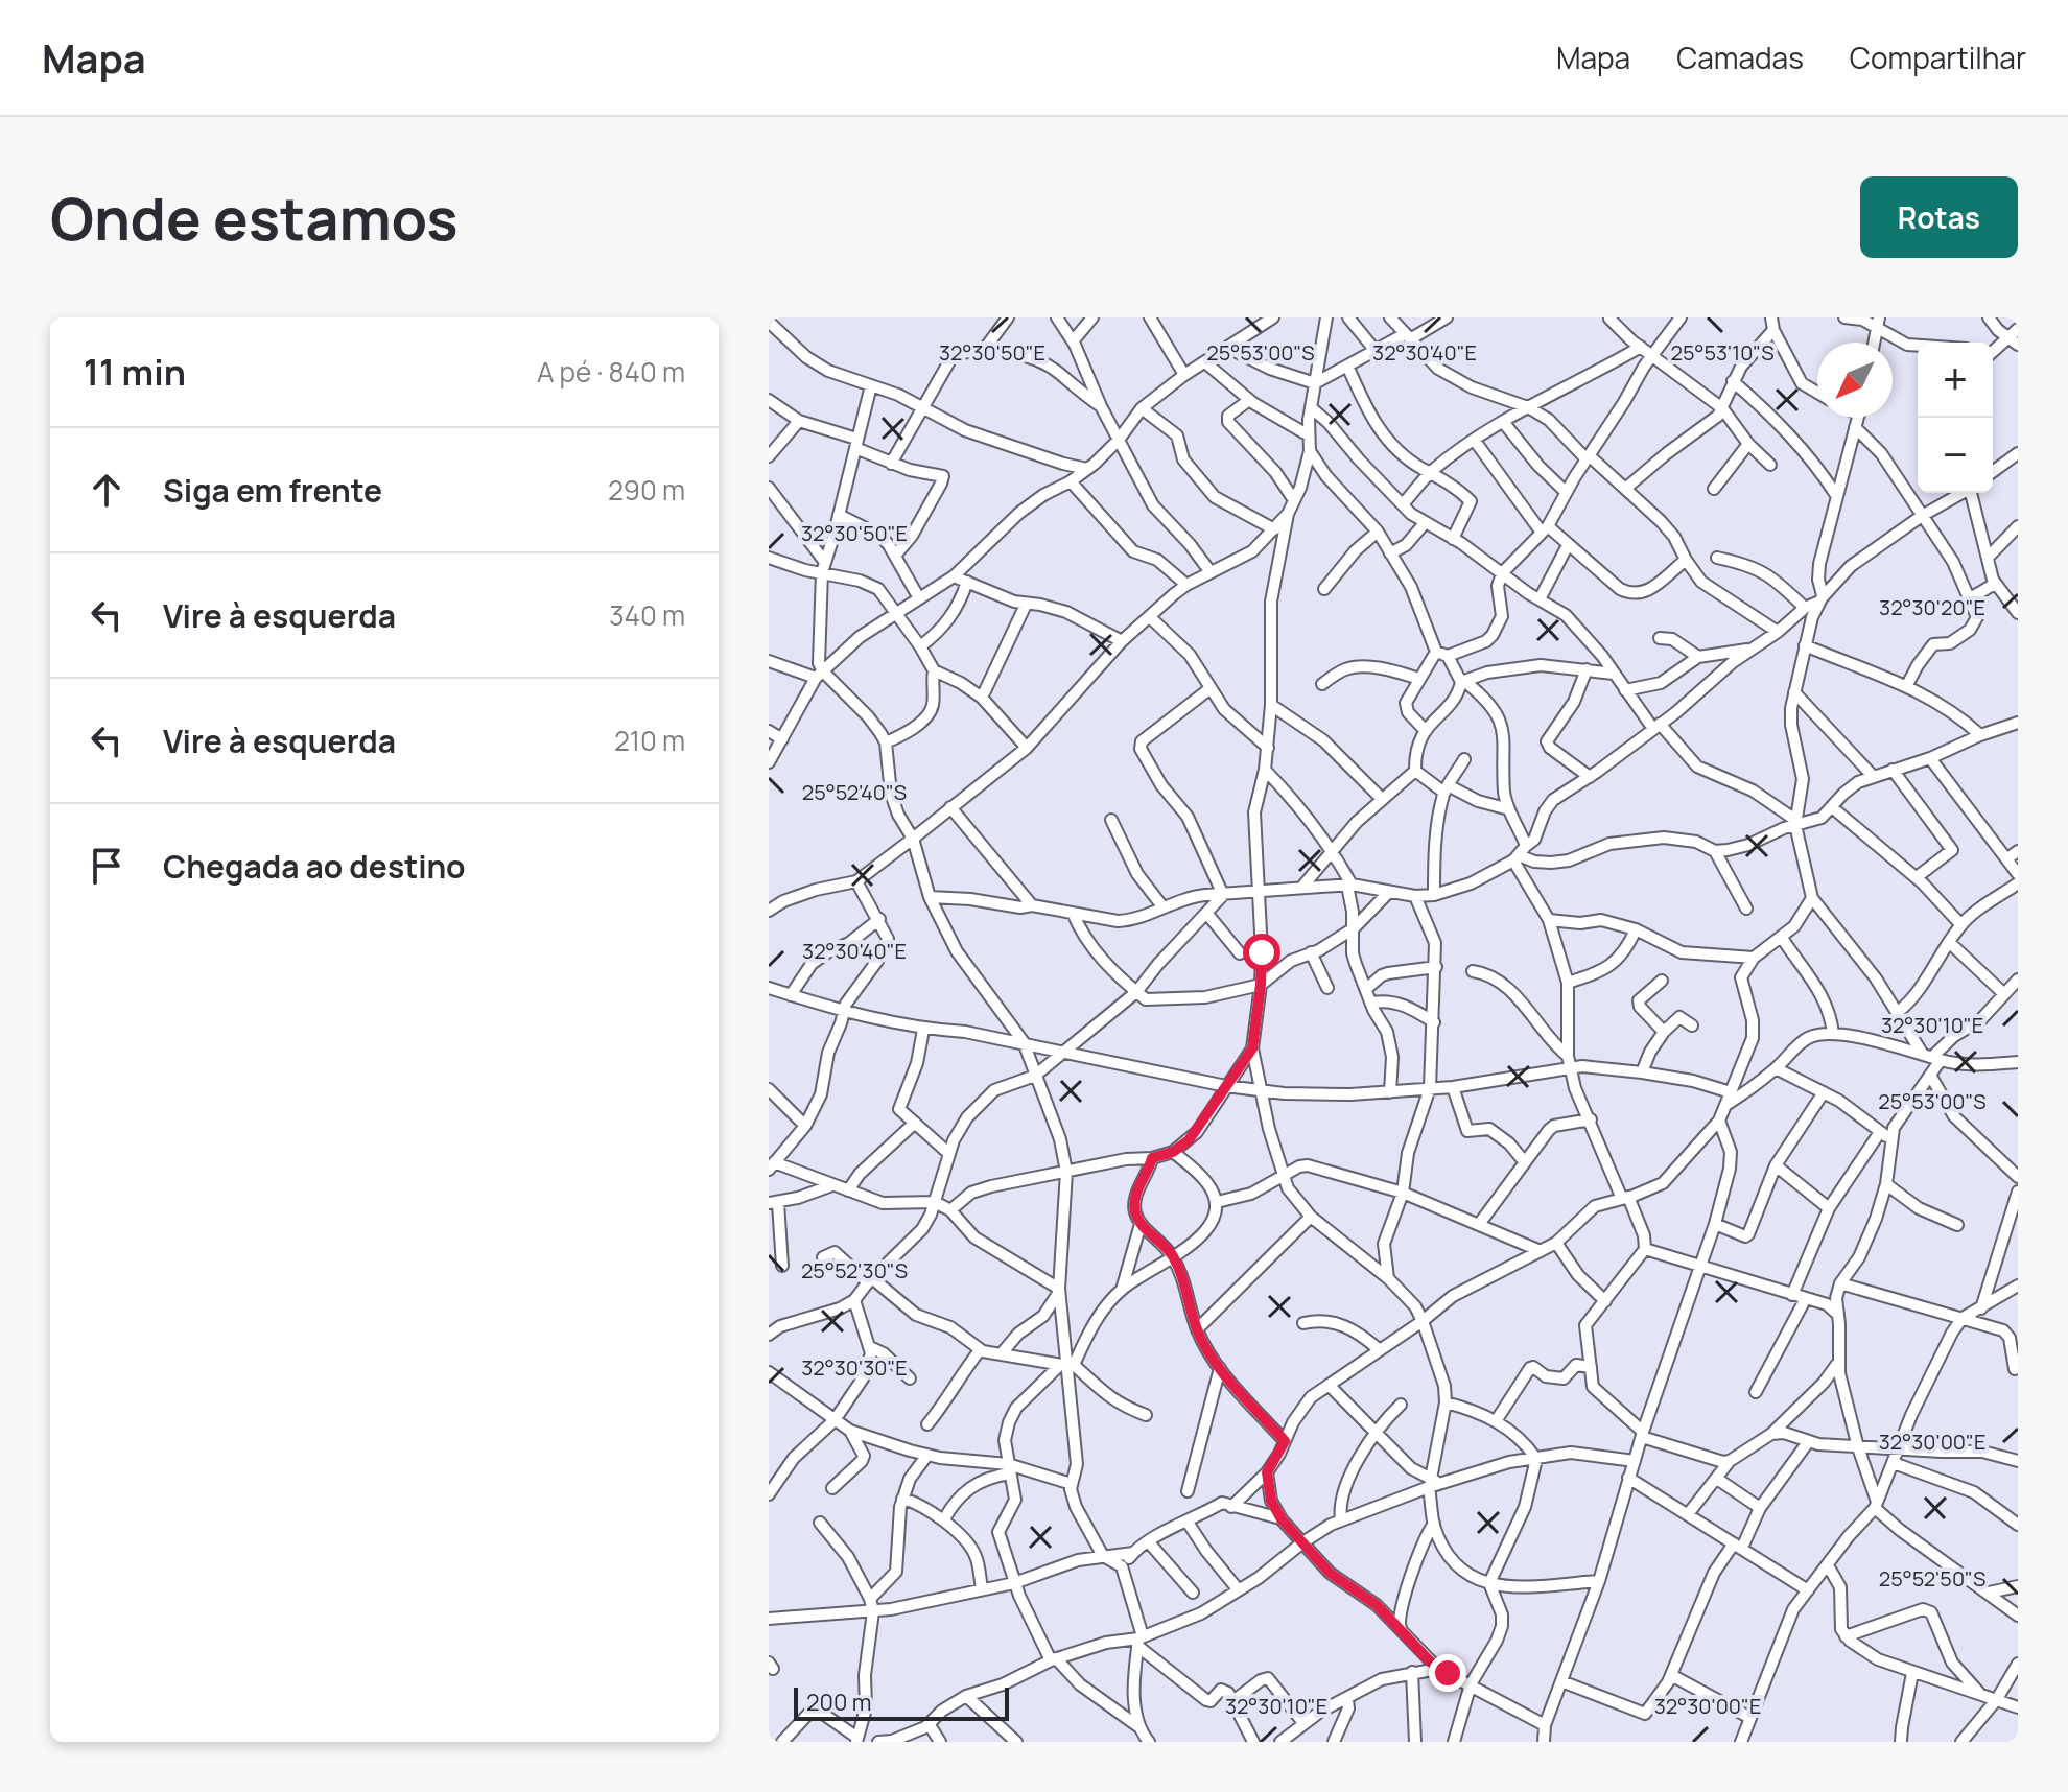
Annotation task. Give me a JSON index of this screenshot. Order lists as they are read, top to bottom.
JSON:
{
  "scale_bar": "200 m",
  "north": "bottom left",
  "page": {
    "header": "Mapa",
    "nav": ["Mapa", "Camadas", "Compartilhar"],
    "buttons": "Rotas",
    "title": "Onde estamos",
    "heading": ["11 min", "A pé · 840 m"],
    "map_buttons": ["+", "−"],
    "list": [
      ["Siga em frente", "290 m"],
      ["Vire à esquerda", "340 m"],
      ["Vire à esquerda", "210 m"],
      "Chegada ao destino"
    ],
    "scale": "200 m"
  },
  "coordinates": [
    "32°30'50\"E",
    "32°30'40\"E",
    "25°53'00\"S",
    "25°53'10\"S",
    "32°30'20\"E",
    "25°52'40\"S",
    "32°30'10\"E",
    "25°52'30\"S",
    "32°30'30\"E",
    "32°30'00\"E",
    "25°52'50\"S"
  ]
}
